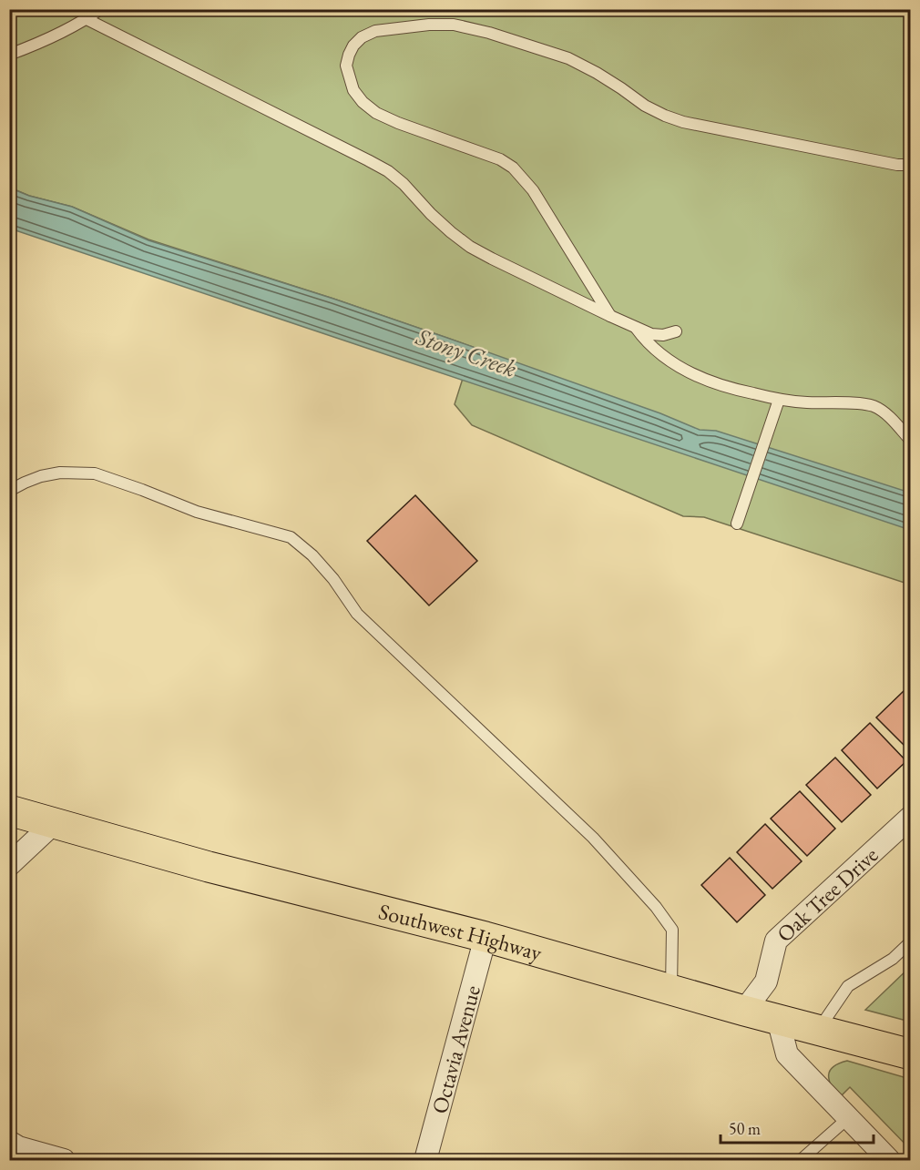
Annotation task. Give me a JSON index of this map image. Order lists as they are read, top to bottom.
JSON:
{
  "streets": {
    "main road": ["Southwest Highway"],
    "street": ["Oak Tree Drive", "Octavia Avenue"]
  },
  "crossings": [
    ["Oak Tree Drive", "Southwest Highway"],
    ["Southwest Highway", "Octavia Avenue"]
  ],
  "water": ["Stony Creek"],
  "scale_bar": "50 m"
}
